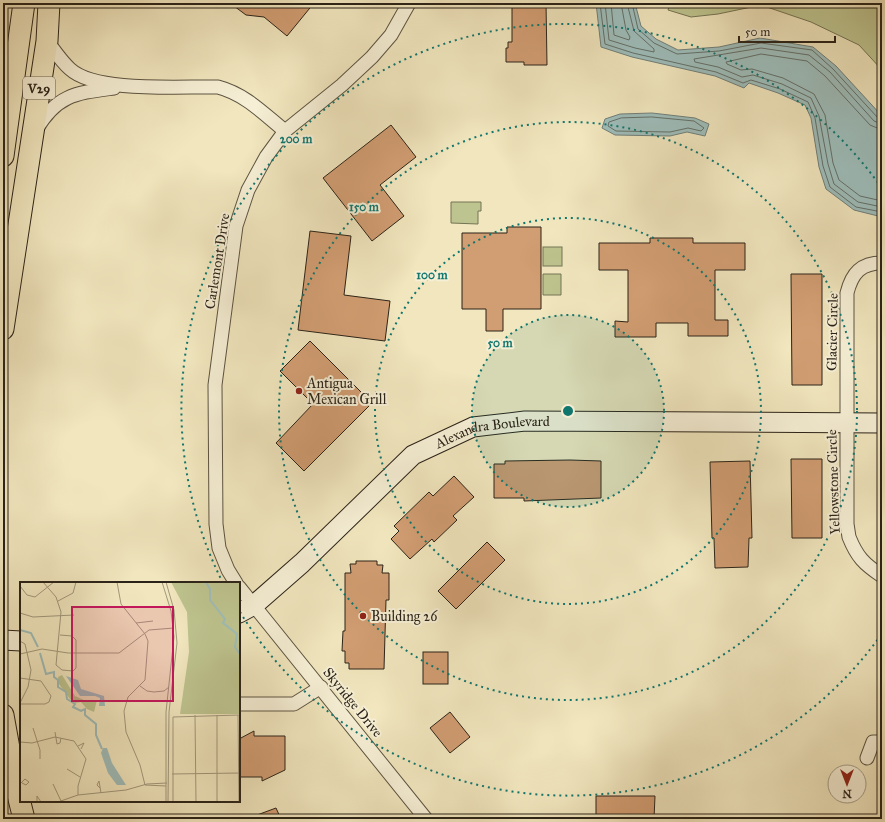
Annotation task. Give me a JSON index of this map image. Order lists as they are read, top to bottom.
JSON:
{
  "streets": {
    "main road": ["V29"],
    "street": [
      "Carlemont Drive",
      "Glacier Circle",
      "Alexandra Boulevard",
      "Yellowstone Circle",
      "Skyridge Drive"
    ]
  },
  "crossings": [
    ["Glacier Circle", "Alexandra Boulevard"],
    ["Glacier Circle", "Yellowstone Circle"],
    ["Alexandra Boulevard", "Yellowstone Circle"],
    ["Alexandra Boulevard", "Skyridge Drive"]
  ],
  "places": ["Antigua Mexican Grill", "Building 26"],
  "scale_bar": "50 m",
  "north": "bottom",
  "rings": [
    "200 m",
    "150 m",
    "100 m",
    "50 m"
  ]
}
